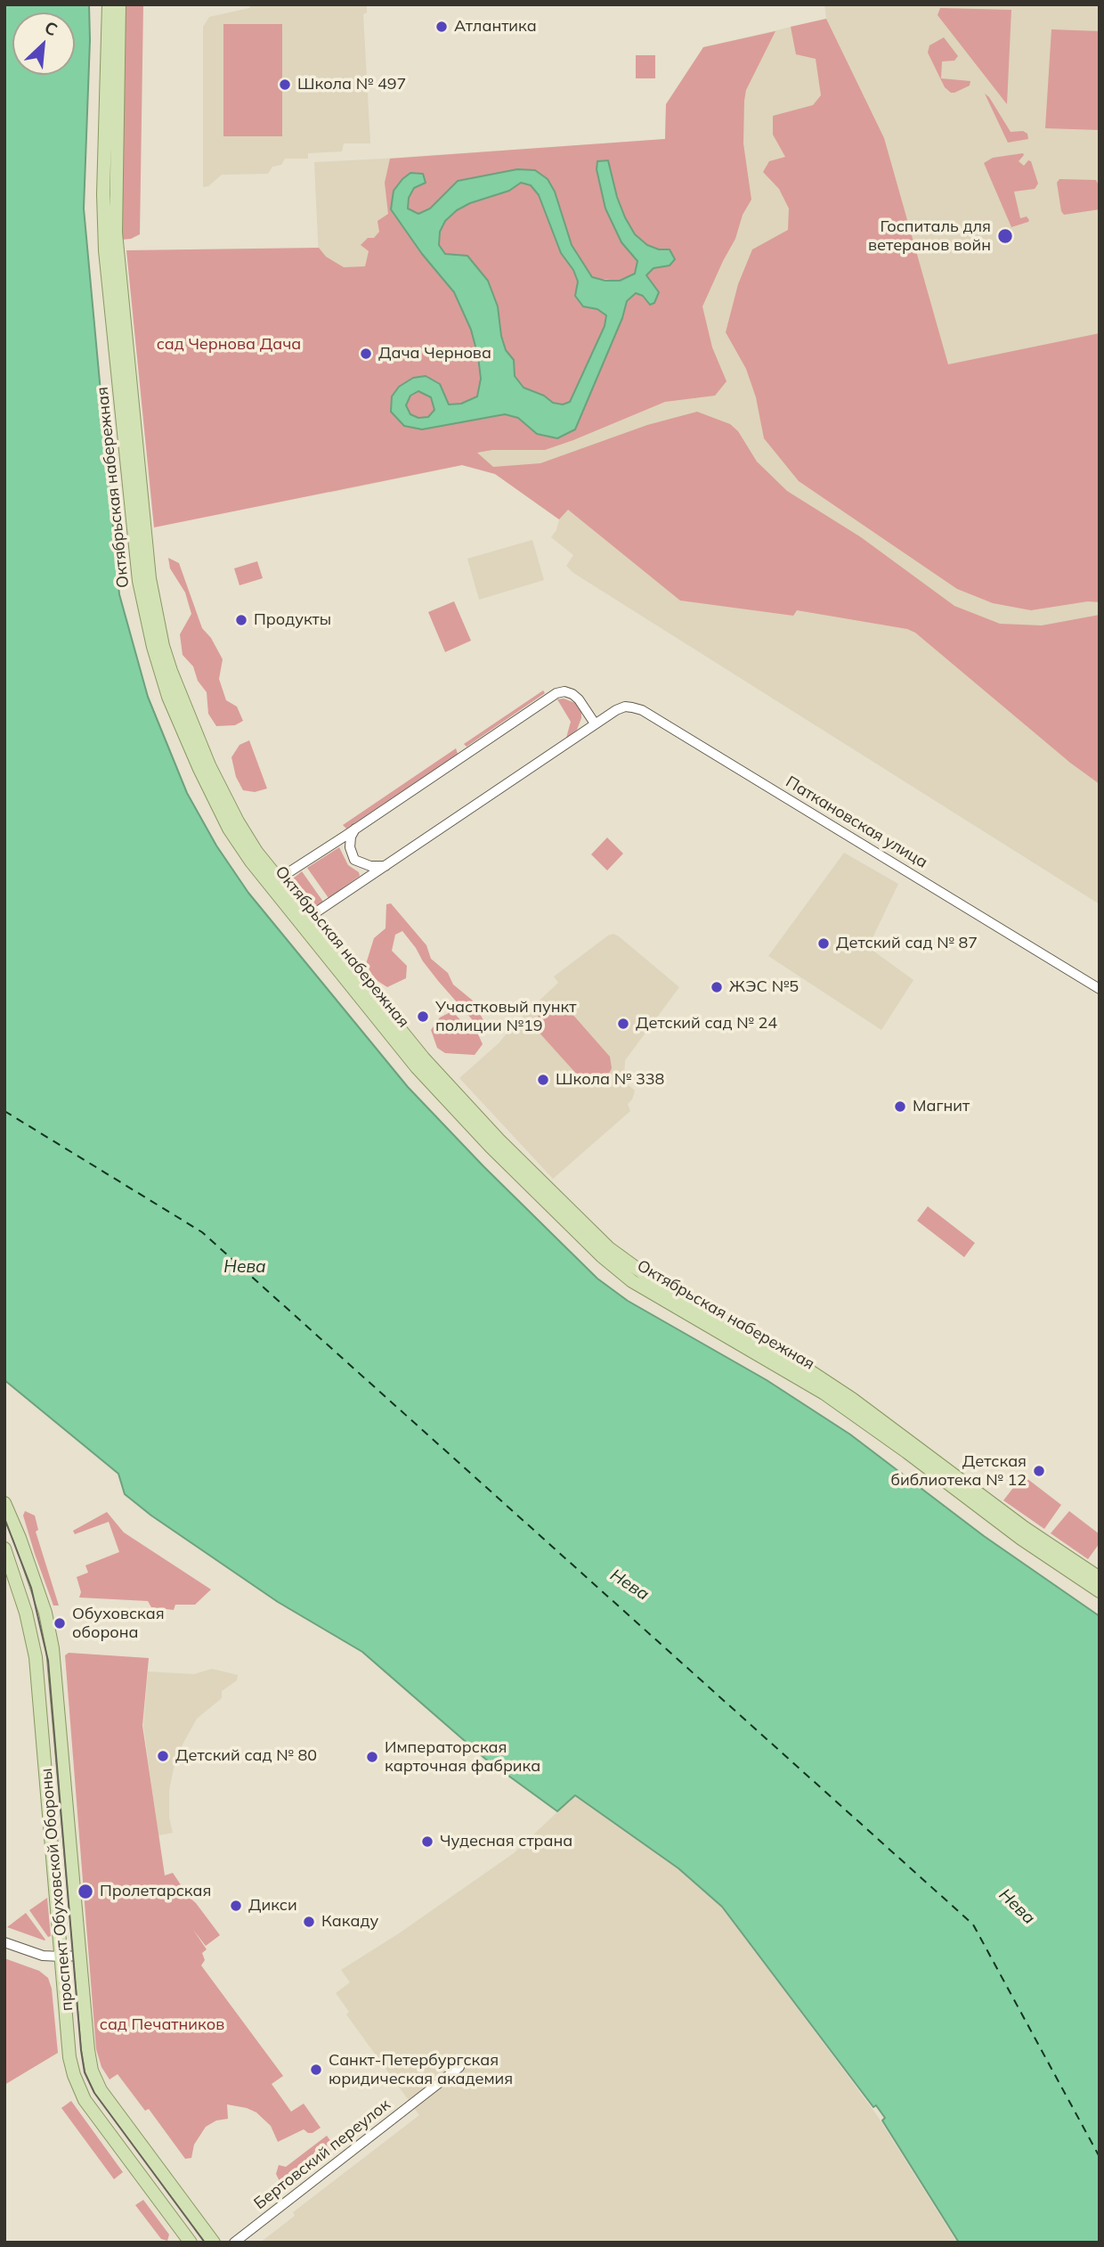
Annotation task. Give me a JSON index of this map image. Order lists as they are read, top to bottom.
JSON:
{
  "streets": {
    "main road": ["Октябрьская набережная", "проспект Обуховской Обороны"],
    "street": ["Паткановская улица", "Бертовский переулок"]
  },
  "crossings": [
    ["Октябрьская набережная", "Паткановская улица"]
  ],
  "water": ["Нева"],
  "parks": ["сад Чернова Дача", "сад Печатников"],
  "places": [
    "Атлантика",
    "Школа № 497",
    "Госпиталь для ветеранов войн",
    "Дача Чернова",
    "Продукты",
    "Детский сад № 87",
    "ЖЭС №5",
    "Участковый пункт полиции №19",
    "Детский сад № 24",
    "Школа № 338",
    "Магнит",
    "Детская библиотека № 12",
    "Обуховская оборона",
    "Детский сад № 80",
    "Императорская карточная фабрика",
    "Чудесная страна",
    "Пролетарская",
    "Дикси",
    "Какаду",
    "Санкт-Петербургская юридическая академия"
  ],
  "north": "top right"
}
